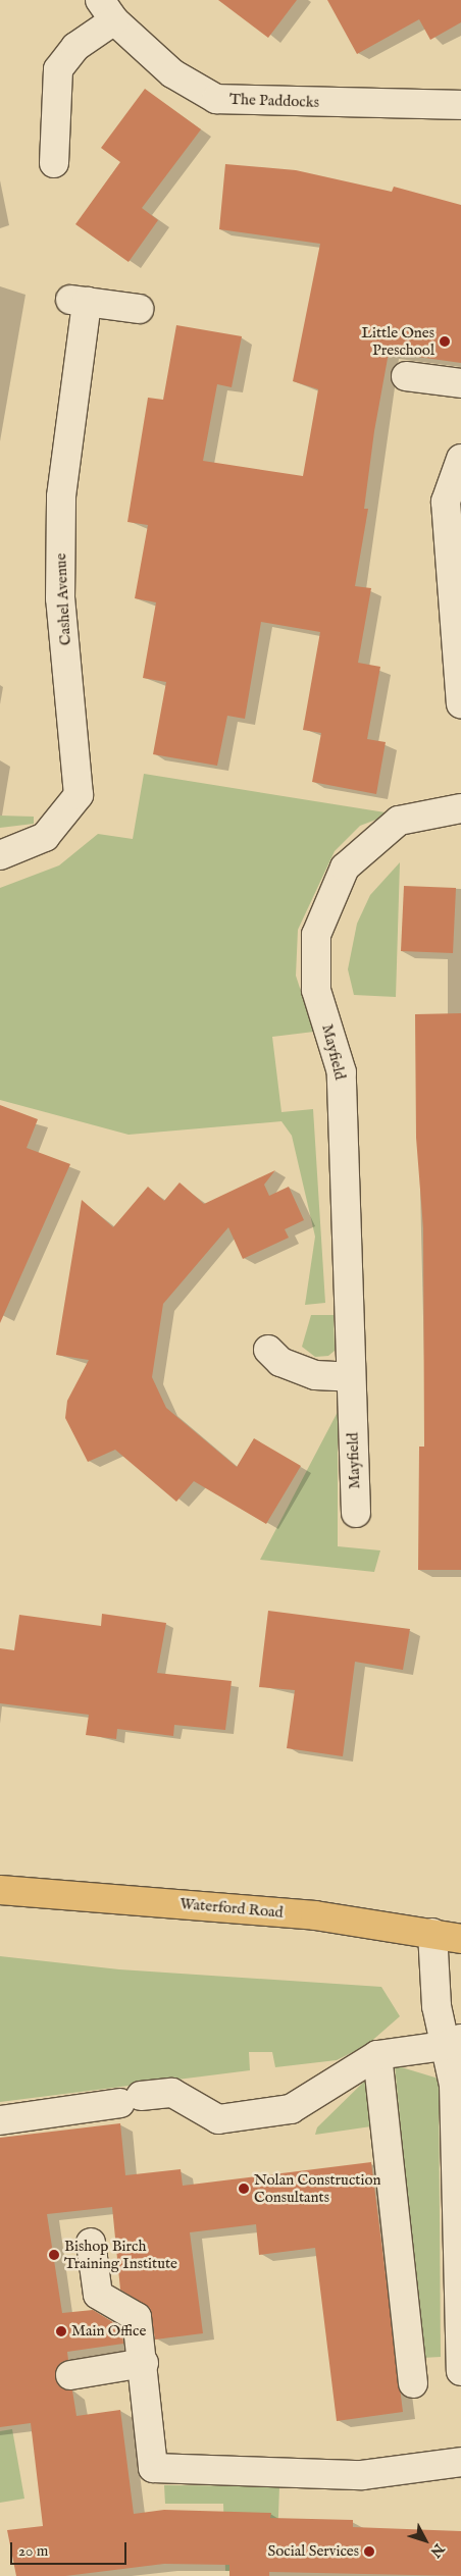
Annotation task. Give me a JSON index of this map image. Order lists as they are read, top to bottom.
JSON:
{
  "streets": {
    "main road": ["Waterford Road"],
    "street": ["The Paddocks", "Cashel Avenue", "Mayfield"]
  },
  "places": [
    "Little Ones Preschool",
    "Nolan Construction Consultants",
    "Bishop Birch Training Institute",
    "Main Office",
    "Social Services"
  ],
  "scale_bar": "20 m",
  "north": "bottom right"
}
